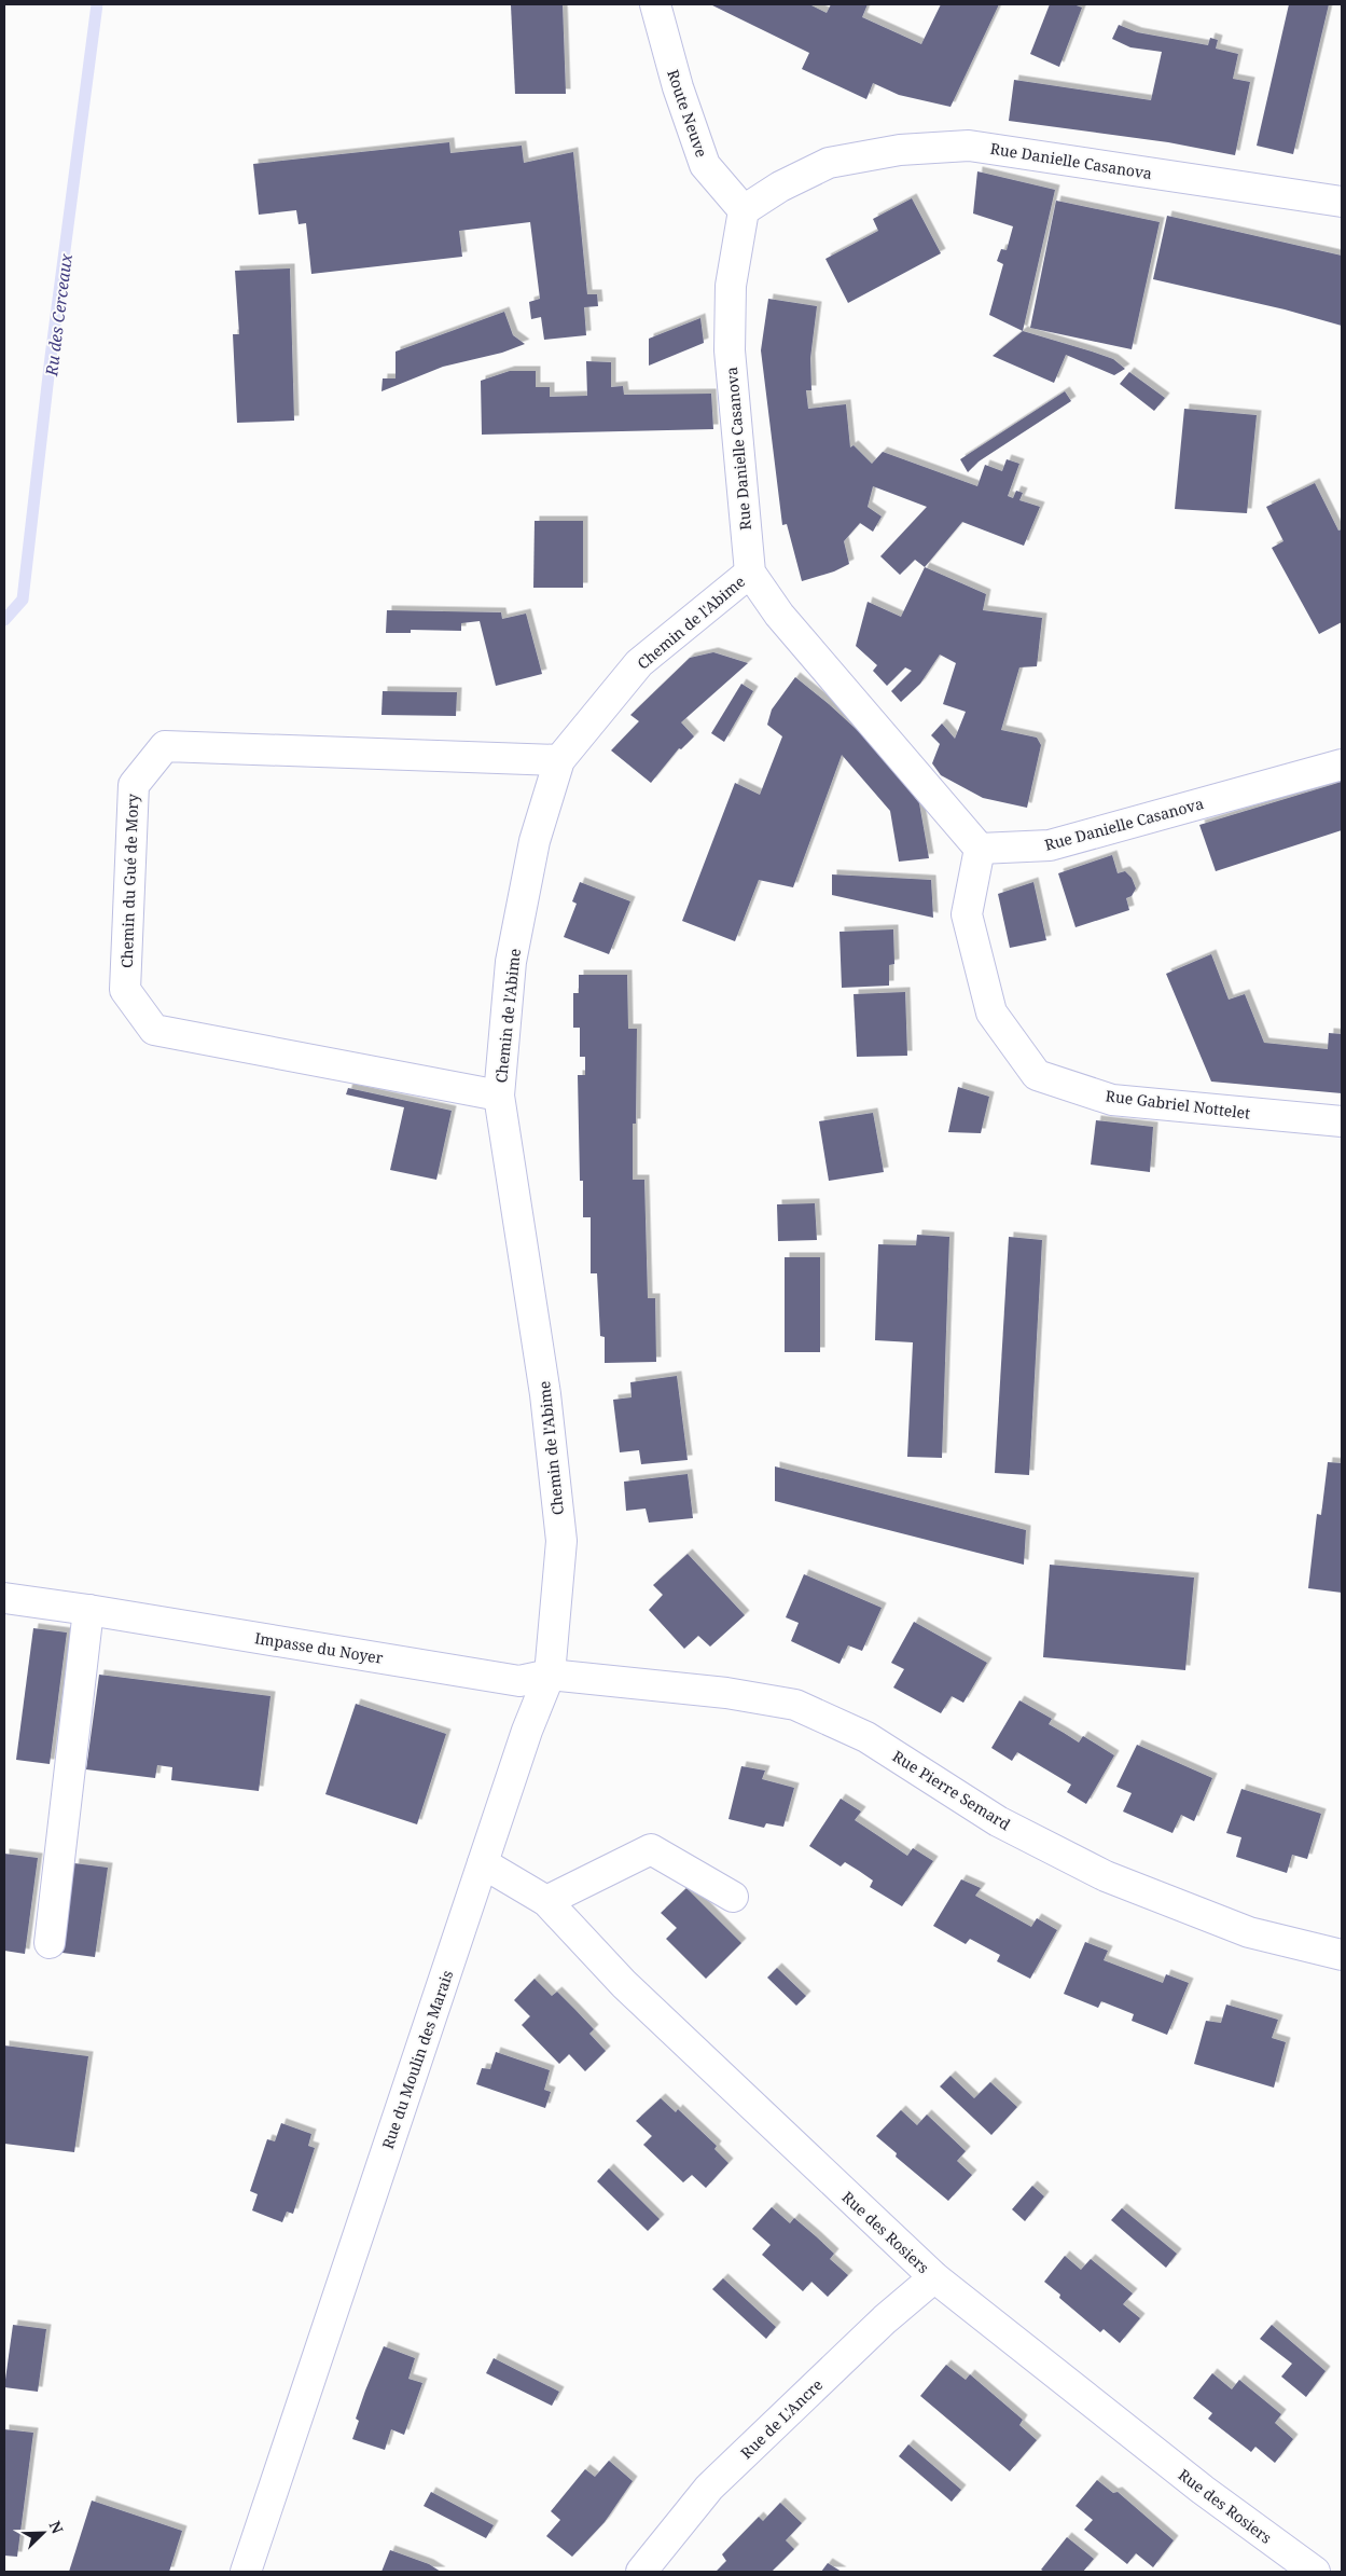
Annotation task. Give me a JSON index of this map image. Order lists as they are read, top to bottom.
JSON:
{
  "streets": {
    "street": [
      "Route Neuve",
      "Rue Danielle Casanova",
      "Chemin de l'Abime",
      "Chemin du Gué de Mory",
      "Rue Gabriel Nottelet",
      "Impasse du Noyer",
      "Rue Pierre Semard",
      "Rue du Moulin des Marais",
      "Rue des Rosiers",
      "Rue de L'Ancre"
    ]
  },
  "crossings": [
    ["Route Neuve", "Rue Danielle Casanova"],
    ["Rue Danielle Casanova", "Chemin de l'Abime"],
    ["Rue Danielle Casanova", "Rue Gabriel Nottelet"],
    ["Chemin de l'Abime", "Chemin du Gué de Mory"],
    ["Chemin de l'Abime", "Rue du Moulin des Marais"],
    ["Impasse du Noyer", "Rue Pierre Semard"],
    ["Impasse du Noyer", "Rue du Moulin des Marais"],
    ["Rue Pierre Semard", "Rue du Moulin des Marais"],
    ["Rue du Moulin des Marais", "Rue des Rosiers"],
    ["Rue des Rosiers", "Rue de L'Ancre"]
  ],
  "water": ["Ru des Cerceaux"],
  "north": "top right"
}
